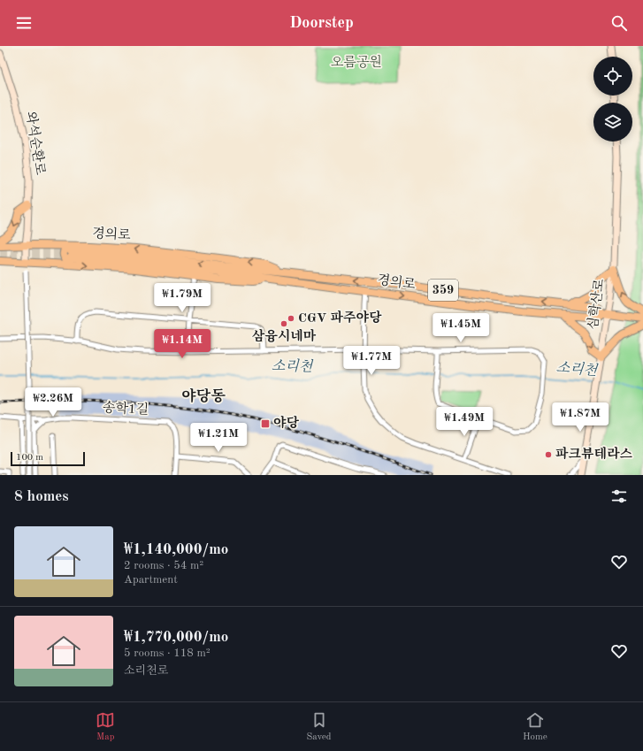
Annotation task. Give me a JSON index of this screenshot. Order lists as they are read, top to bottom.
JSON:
{
  "streets": {
    "main road": ["경의로", "359"],
    "street": ["와석순환로", "심학산로", "송학1길"]
  },
  "crossings": [
    ["와석순환로", "경의로"],
    ["경의로", "심학산로"]
  ],
  "districts": ["야당동"],
  "water": ["소리천"],
  "parks": ["오름공원"],
  "places": {
    "other": ["CGV 파주야당", "삼융시네마", "파크뷰테라스"],
    "transit": ["야당"]
  },
  "scale_bar": "100 m",
  "page": {
    "header": "Doorstep",
    "price": [
      "₩1.79M",
      "₩1.45M",
      "₩1.14M",
      "₩1.77M",
      "₩2.26M",
      "₩1.87M",
      "₩1.49M",
      "₩1.21M"
    ],
    "scale": "100 m",
    "heading": "8 homes",
    "list": [
      {
        "name": "₩1,140,000/mo",
        "note": "2 rooms · 54 m² · Apartment"
      },
      {
        "name": "₩1,770,000/mo",
        "note": "5 rooms · 118 m² · 소리천로"
      }
    ],
    "tabs": ["Map", "Saved", "Home"]
  }
}
